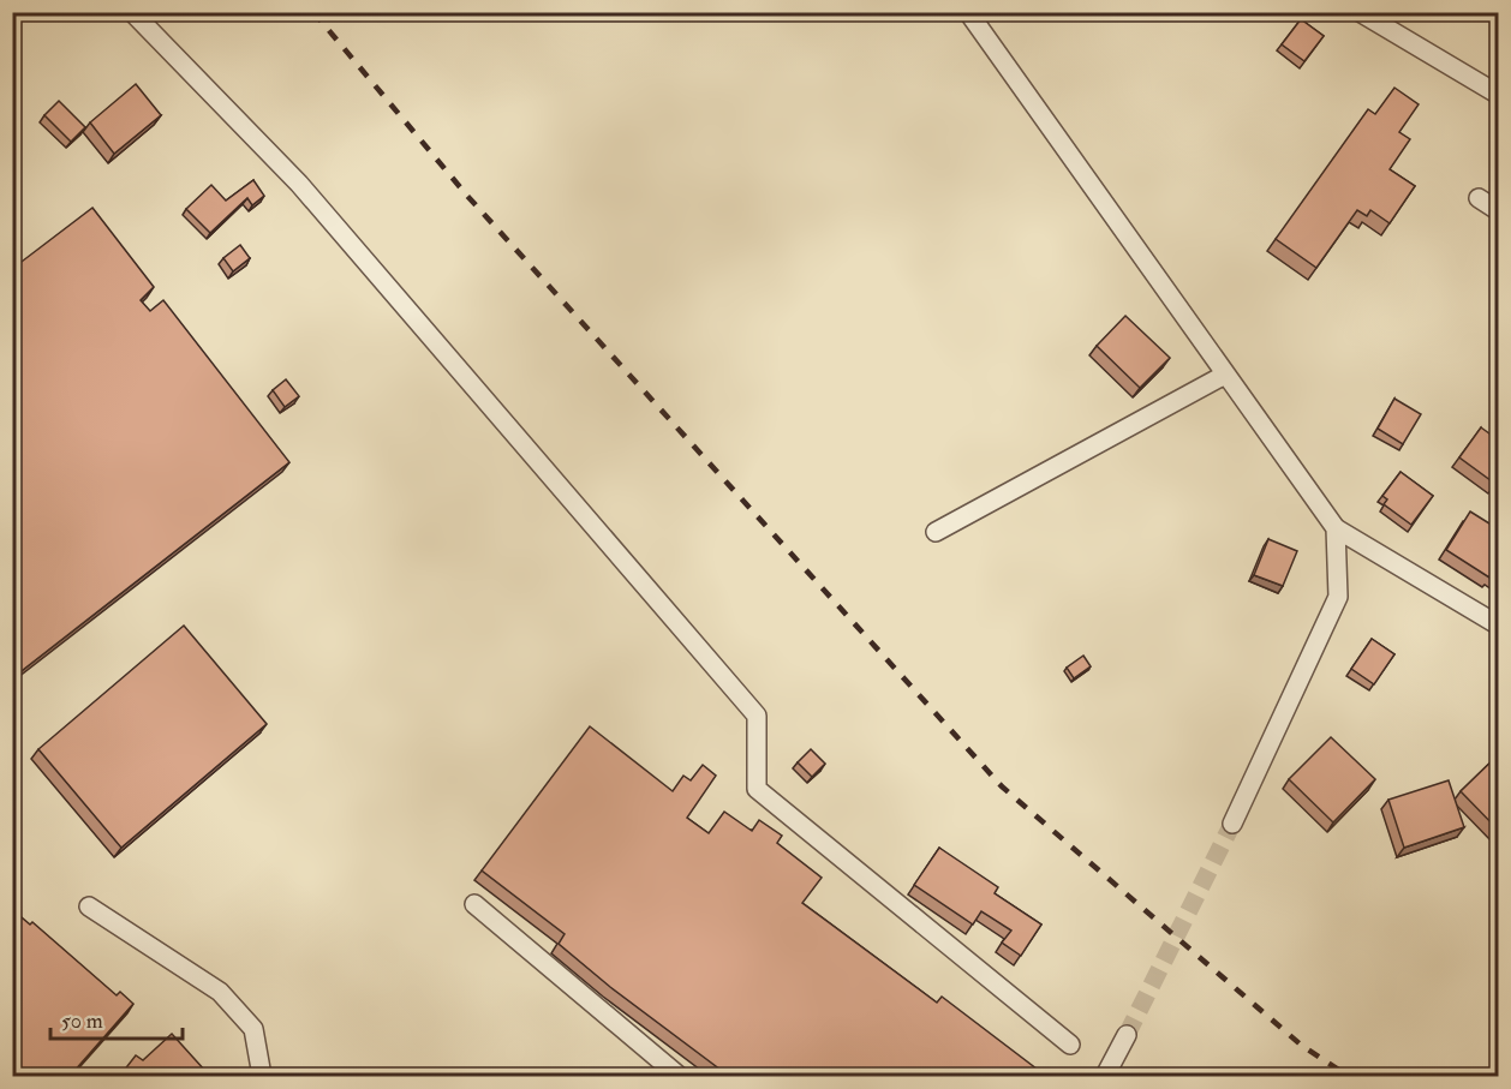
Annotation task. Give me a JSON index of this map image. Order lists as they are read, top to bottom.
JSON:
{
  "scale_bar": "50 m"
}
